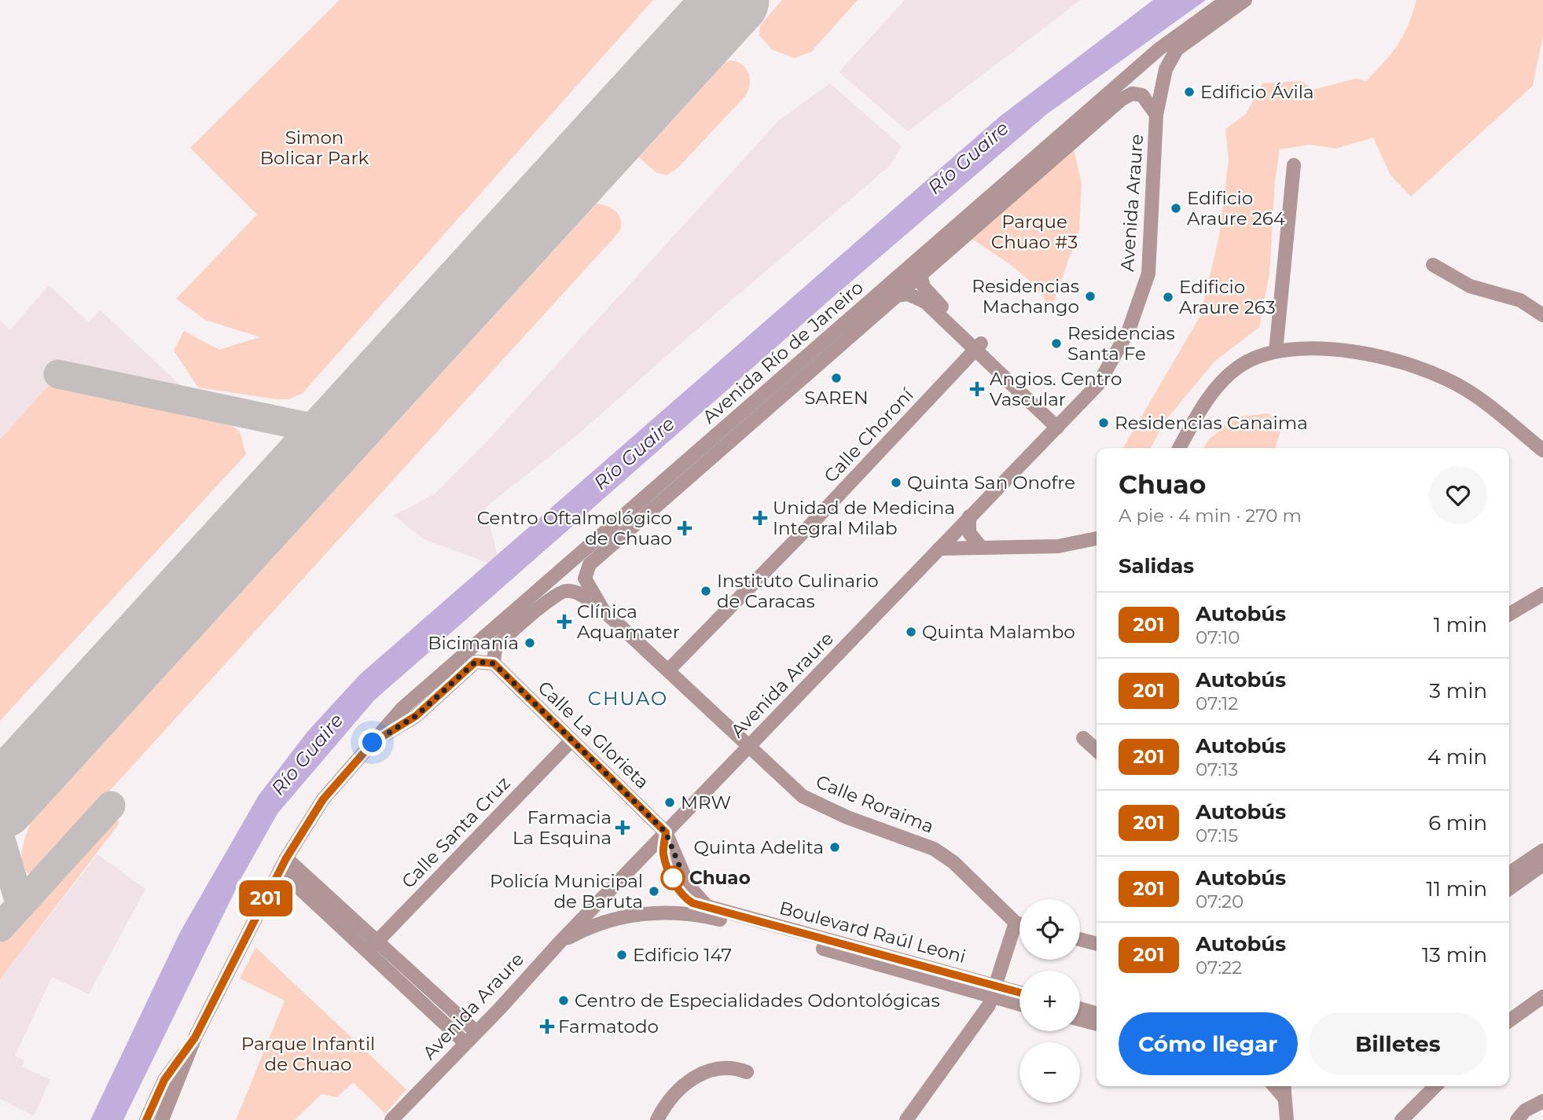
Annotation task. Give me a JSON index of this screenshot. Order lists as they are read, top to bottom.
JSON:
{
  "streets": {
    "street": [
      "Avenida Araure",
      "Avenida Río de Janeiro",
      "Calle Choroní",
      "Calle La Glorieta",
      "Calle Roraima",
      "Calle Santa Cruz",
      "Boulevard Raúl Leoni"
    ]
  },
  "crossings": [
    ["Avenida Araure", "Avenida Río de Janeiro"],
    ["Avenida Araure", "Calle La Glorieta"],
    ["Avenida Araure", "Calle Roraima"],
    ["Avenida Araure", "Boulevard Raúl Leoni"],
    ["Avenida Río de Janeiro", "Calle La Glorieta"],
    ["Avenida Río de Janeiro", "Calle Roraima"],
    ["Calle Choroní", "Calle Roraima"],
    ["Calle La Glorieta", "Calle Roraima"],
    ["Calle La Glorieta", "Calle Santa Cruz"],
    ["Calle La Glorieta", "Boulevard Raúl Leoni"]
  ],
  "districts": ["CHUAO"],
  "water": ["Río Guaire"],
  "parks": ["Simon Bolicar Park", "Parque Chuao #3", "Parque Infantil de Chuao"],
  "places": {
    "other": [
      "Edificio Ávila",
      "Edificio Araure 264",
      "Residencias Machango",
      "Edificio Araure 263",
      "Residencias Santa Fe",
      "SAREN",
      "Residencias Canaima",
      "Quinta San Onofre",
      "Instituto Culinario de Caracas",
      "Quinta Malambo",
      "Bicimanía",
      "MRW",
      "Quinta Adelita",
      "Chuao",
      "Policía Municipal de Baruta",
      "Edificio 147",
      "Centro de Especialidades Odontológicas"
    ],
    "health": [
      "Angios. Centro Vascular",
      "Unidad de Medicina Integral Milab",
      "Centro Oftalmológico de Chuao",
      "Clínica Aquamater",
      "Farmacia La Esquina",
      "Farmatodo"
    ]
  },
  "lines": ["bus line 201"],
  "page": {
    "on_map": "201",
    "heading": [
      ["Chuao", "A pie · 4 min · 270 m"],
      "Salidas"
    ],
    "list": [
      {
        "mark": "201",
        "name": "Autobús",
        "note": "07:10",
        "value": "1 min"
      },
      {
        "mark": "201",
        "name": "Autobús",
        "note": "07:12",
        "value": "3 min"
      },
      {
        "mark": "201",
        "name": "Autobús",
        "note": "07:13",
        "value": "4 min"
      },
      {
        "mark": "201",
        "name": "Autobús",
        "note": "07:15",
        "value": "6 min"
      },
      {
        "mark": "201",
        "name": "Autobús",
        "note": "07:20",
        "value": "11 min"
      },
      {
        "mark": "201",
        "name": "Autobús",
        "note": "07:22",
        "value": "13 min"
      }
    ],
    "map_buttons": ["+", "−"],
    "buttons": ["Cómo llegar", "Billetes"]
  }
}
